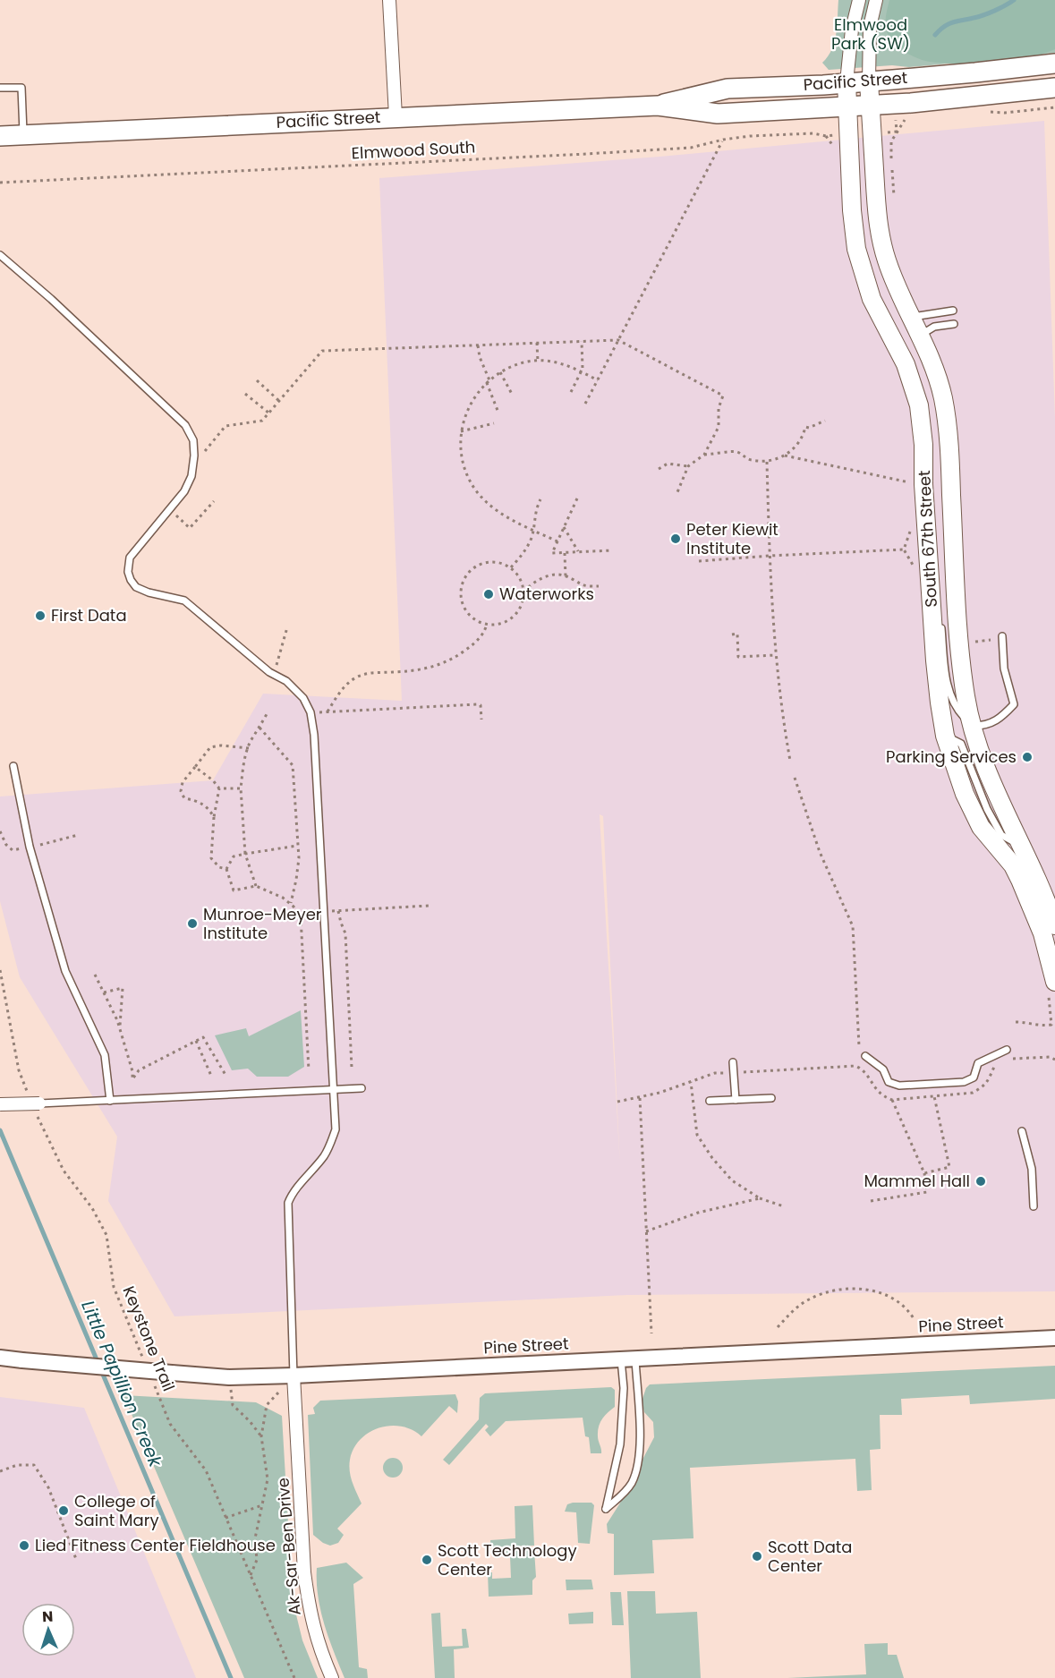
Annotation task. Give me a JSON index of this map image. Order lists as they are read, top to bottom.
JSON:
{
  "streets": {
    "main road": ["Pacific Street", "South 67th Street"],
    "street": ["Pine Street", "Ak-Sar-Ben Drive"],
    "path": ["Elmwood South", "Keystone Trail"]
  },
  "crossings": [
    ["Pacific Street", "South 67th Street"],
    ["Pine Street", "Ak-Sar-Ben Drive"]
  ],
  "water": ["Little Papillion Creek"],
  "parks": ["Elmwood Park (SW)"],
  "places": [
    "Peter Kiewit Institute",
    "Waterworks",
    "First Data",
    "Parking Services",
    "Munroe-Meyer Institute",
    "Mammel Hall",
    "College of Saint Mary",
    "Lied Fitness Center Fieldhouse",
    "Scott Data Center",
    "Scott Technology Center"
  ],
  "north": "top"
}
